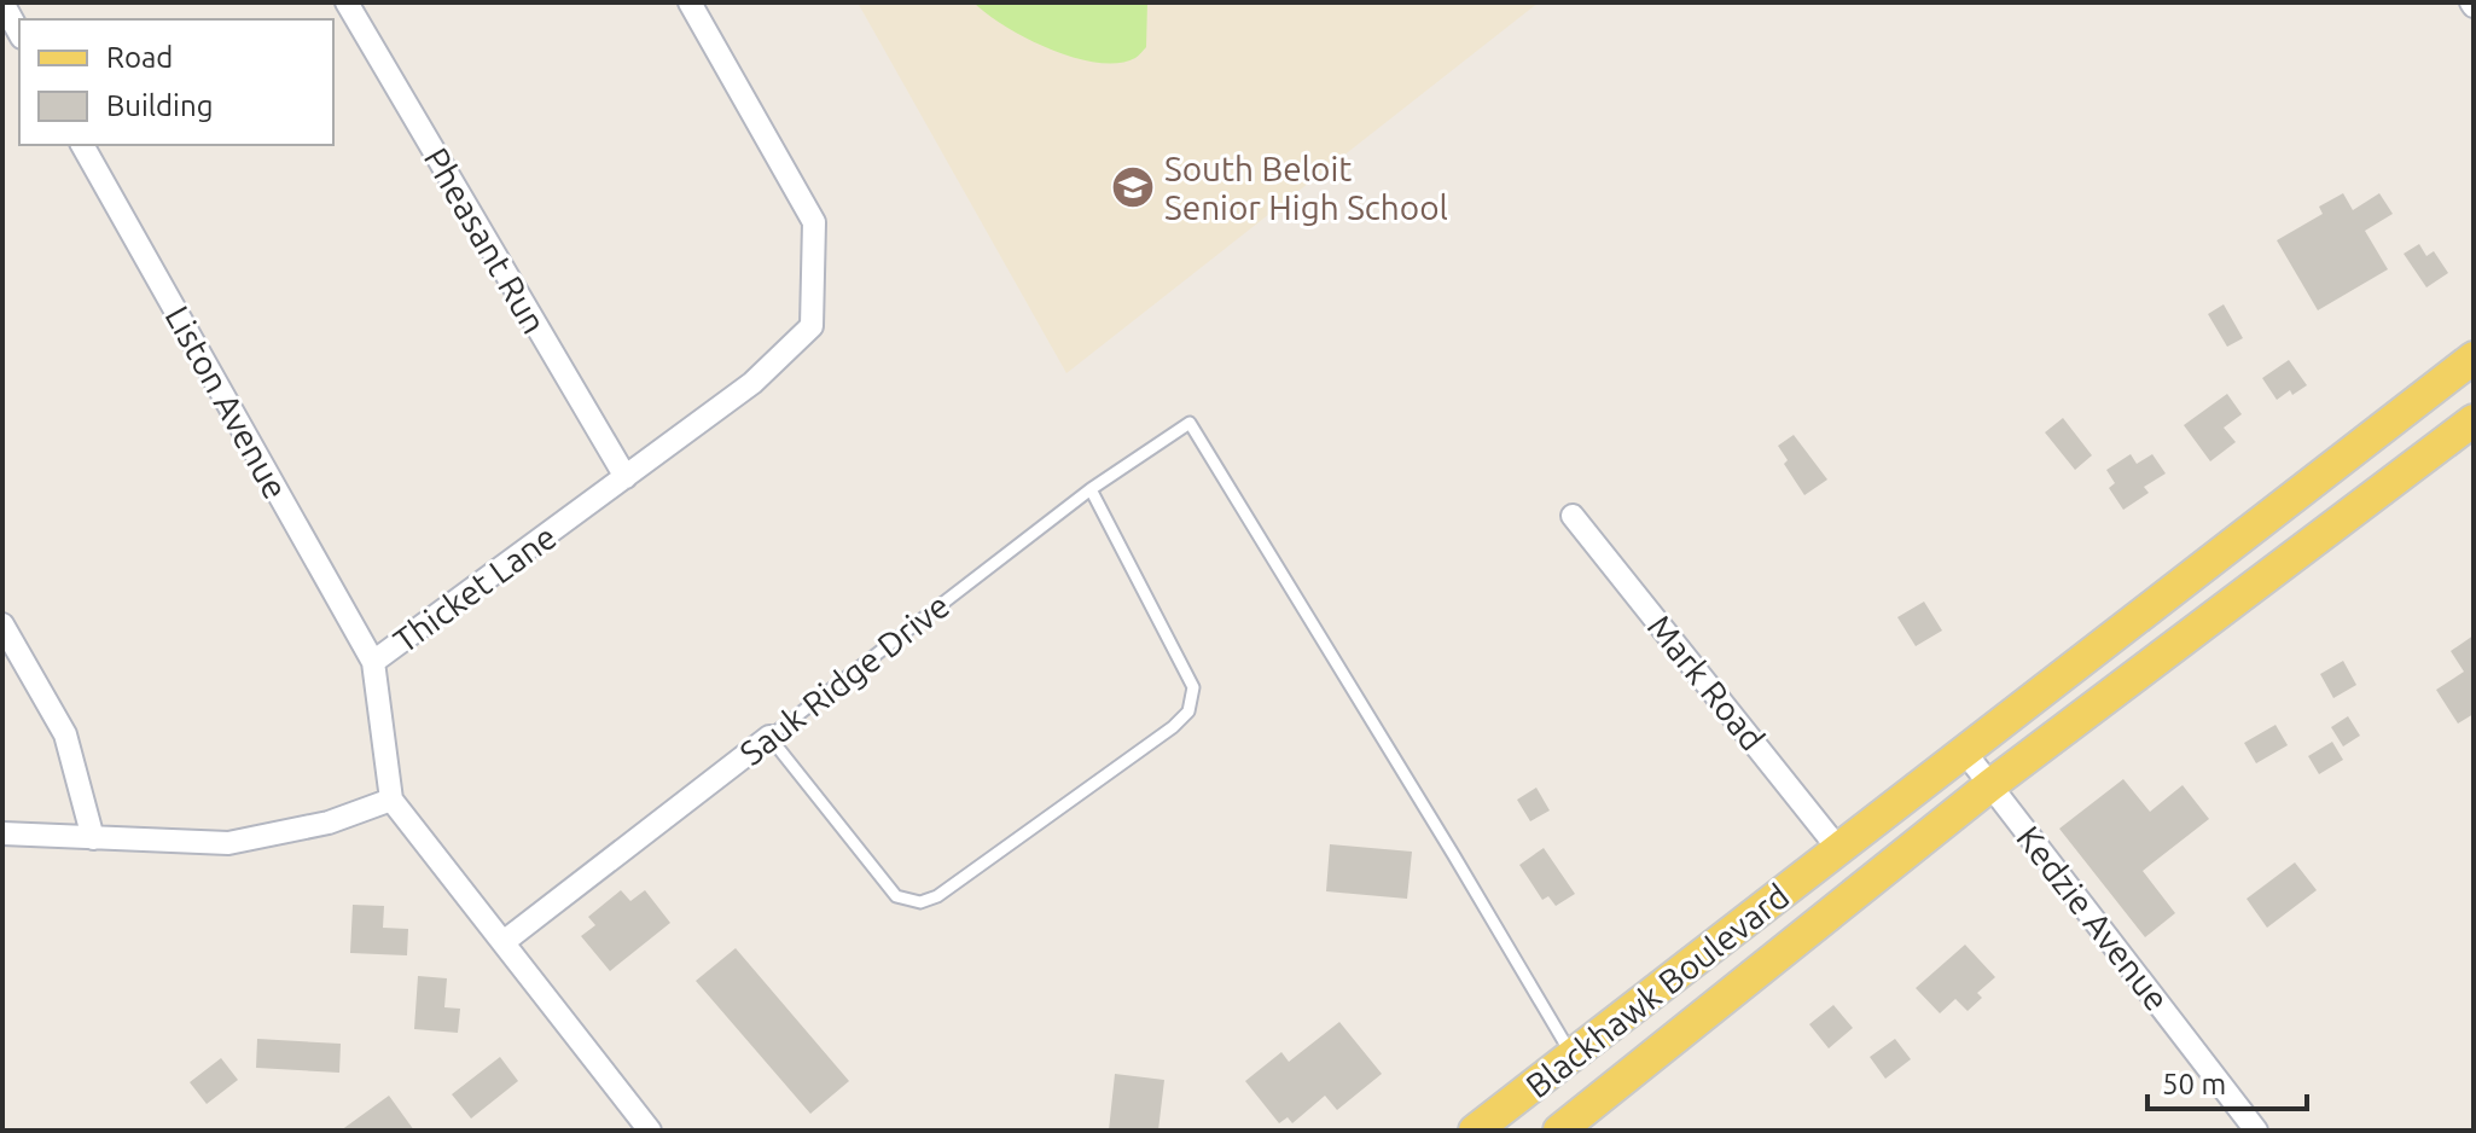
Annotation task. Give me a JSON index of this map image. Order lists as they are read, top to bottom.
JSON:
{
  "streets": {
    "main road": ["Blackhawk Boulevard"],
    "street": [
      "Pheasant Run",
      "Liston Avenue",
      "Thicket Lane",
      "Sauk Ridge Drive",
      "Mark Road",
      "Kedzie Avenue"
    ]
  },
  "crossings": [
    ["Pheasant Run", "Thicket Lane"],
    ["Liston Avenue", "Thicket Lane"],
    ["Sauk Ridge Drive", "Blackhawk Boulevard"],
    ["Mark Road", "Blackhawk Boulevard"],
    ["Kedzie Avenue", "Blackhawk Boulevard"]
  ],
  "places": {
    "school or university": ["South Beloit Senior High School"]
  },
  "legend": ["Road", "Building"],
  "scale_bar": "50 m"
}
